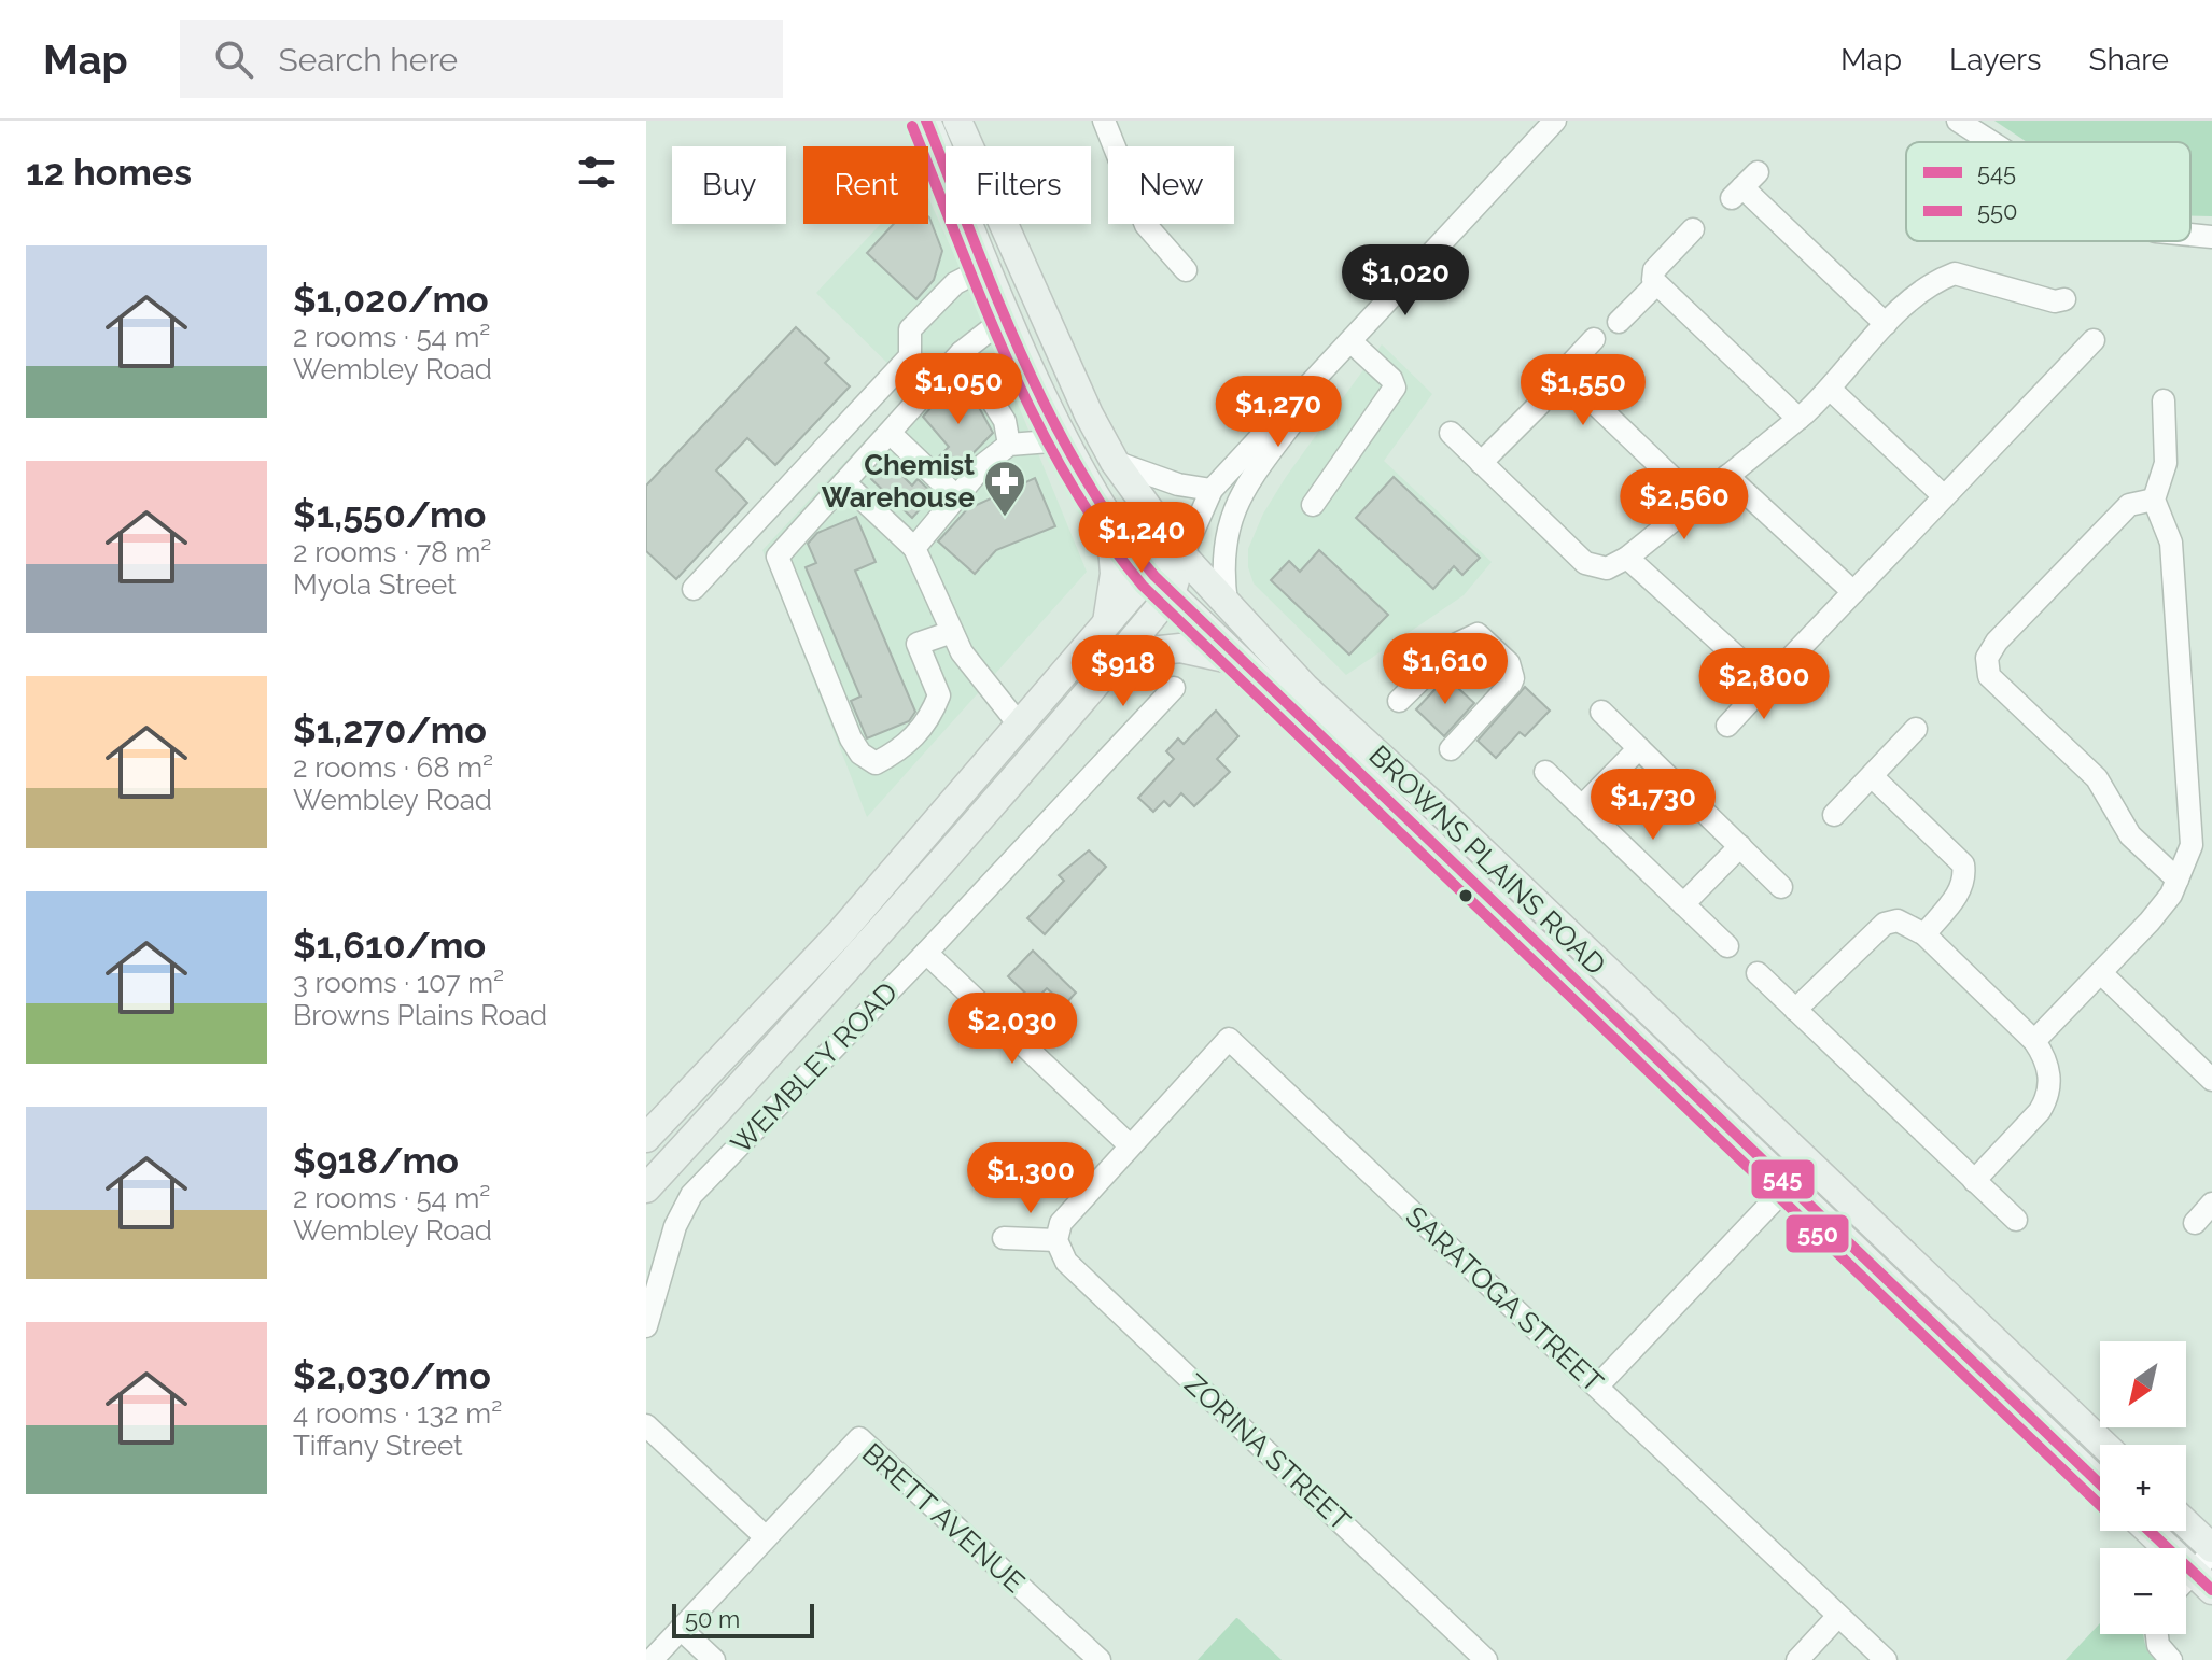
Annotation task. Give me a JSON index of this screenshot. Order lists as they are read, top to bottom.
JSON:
{
  "streets": {
    "main road": ["BROWNS PLAINS ROAD", "WEMBLEY ROAD"],
    "street": ["SARATOGA STREET", "ZORINA STREET", "BRETT AVENUE"]
  },
  "crossings": [
    ["BROWNS PLAINS ROAD", "WEMBLEY ROAD"]
  ],
  "places": {
    "pharmacy": ["Chemist Warehouse"]
  },
  "lines": ["transit line 545", "transit line 550"],
  "legend": ["545", "550"],
  "scale_bar": "50 m",
  "north": "bottom left",
  "page": {
    "header": "Map",
    "search": "Search here",
    "nav": ["Map", "Layers", "Share"],
    "heading": "12 homes",
    "chip": [
      "Buy",
      "Rent",
      "Filters",
      "New"
    ],
    "list": [
      {
        "name": "$1,020/mo",
        "note": "2 rooms · 54 m² · Wembley Road"
      },
      {
        "name": "$1,550/mo",
        "note": "2 rooms · 78 m² · Myola Street"
      },
      {
        "name": "$1,270/mo",
        "note": "2 rooms · 68 m² · Wembley Road"
      },
      {
        "name": "$1,610/mo",
        "note": "3 rooms · 107 m² · Browns Plains Road"
      },
      {
        "name": "$918/mo",
        "note": "2 rooms · 54 m² · Wembley Road"
      },
      {
        "name": "$2,030/mo",
        "note": "4 rooms · 132 m² · Tiffany Street"
      }
    ],
    "price": [
      "$1,020",
      "$1,050",
      "$1,550",
      "$1,270",
      "$2,560",
      "$1,240",
      "$1,610",
      "$918",
      "$2,800",
      "$1,730",
      "$2,030",
      "$1,300"
    ],
    "map_buttons": ["+", "−"],
    "scale": "50 m"
  }
}
